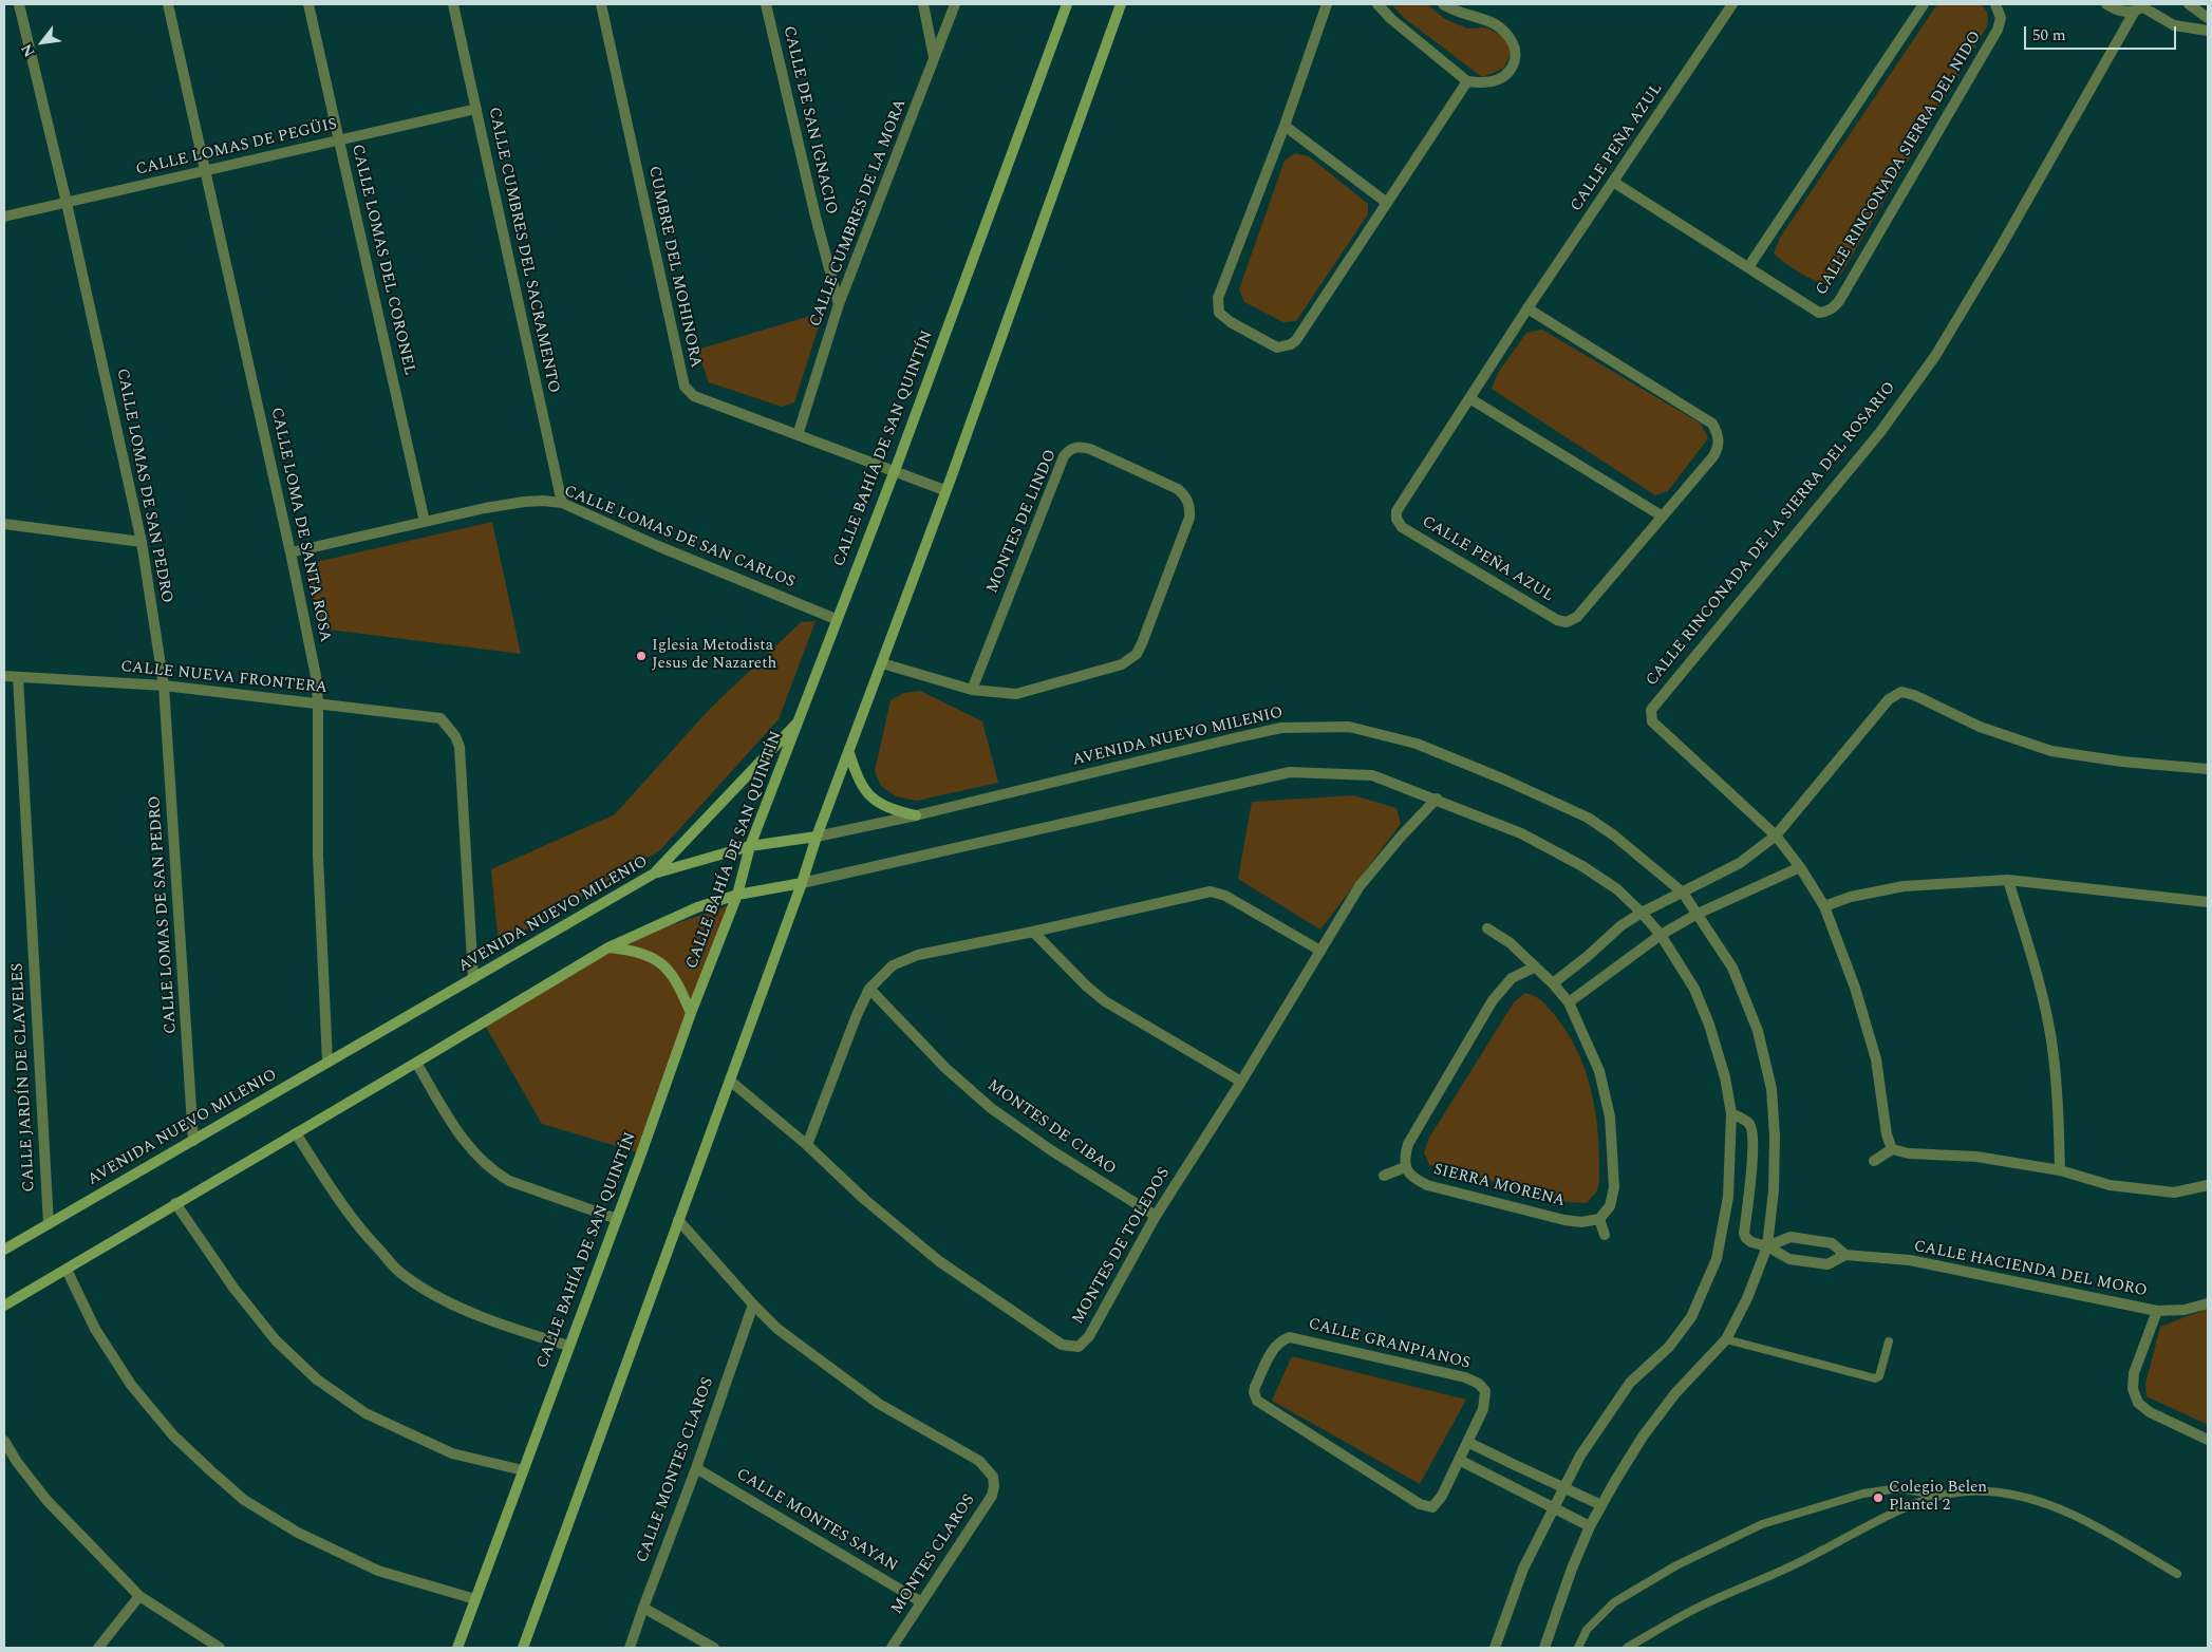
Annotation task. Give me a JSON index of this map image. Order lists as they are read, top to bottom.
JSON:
{
  "streets": {
    "street": [
      "CALLE DE SAN IGNACIO",
      "CALLE LOMAS DE PEGÜIS",
      "CALLE PEÑA AZUL",
      "CALLE RINCONADA SIERRA DEL NIDO",
      "CALLE CUMBRES DE LA MORA",
      "CALLE CUMBRES DEL SACRAMENTO",
      "CALLE LOMAS DEL CORONEL",
      "CUMBRE DEL MOHINORA",
      "CALLE BAHÍA DE SAN QUINTÍN",
      "CALLE LOMAS DE SAN PEDRO",
      "MONTES DE LINDO",
      "CALLE LOMA DE SANTA ROSA",
      "CALLE RINCONADA DE LA SIERRA DEL ROSARIO",
      "CALLE LOMAS DE SAN CARLOS",
      "CALLE NUEVA FRONTERA",
      "AVENIDA NUEVO MILENIO",
      "CALLE JARDÍN DE CLAVELES",
      "MONTES DE CIBAO",
      "SIERRA MORENA",
      "MONTES DE TOLEDOS",
      "CALLE HACIENDA DEL MORO",
      "CALLE GRANPIANOS",
      "CALLE MONTES CLAROS",
      "CALLE MONTES SAYAN",
      "MONTES CLAROS"
    ]
  },
  "crossings": [
    ["CALLE DE SAN IGNACIO", "CALLE CUMBRES DE LA MORA"],
    ["CALLE LOMAS DE PEGÜIS", "CALLE CUMBRES DEL SACRAMENTO"],
    ["CALLE LOMAS DE PEGÜIS", "CALLE LOMAS DEL CORONEL"],
    ["CALLE LOMAS DE PEGÜIS", "CALLE LOMAS DE SAN PEDRO"],
    ["CALLE LOMAS DE PEGÜIS", "CALLE LOMA DE SANTA ROSA"],
    ["CALLE PEÑA AZUL", "CALLE RINCONADA SIERRA DEL NIDO"],
    ["CALLE CUMBRES DE LA MORA", "CUMBRE DEL MOHINORA"],
    ["CALLE CUMBRES DEL SACRAMENTO", "CALLE LOMAS DE SAN CARLOS"],
    ["CALLE LOMAS DEL CORONEL", "CALLE LOMAS DE SAN CARLOS"],
    ["CUMBRE DEL MOHINORA", "CALLE BAHÍA DE SAN QUINTÍN"],
    ["CALLE BAHÍA DE SAN QUINTÍN", "CALLE LOMAS DE SAN CARLOS"],
    ["CALLE BAHÍA DE SAN QUINTÍN", "AVENIDA NUEVO MILENIO"],
    ["CALLE LOMAS DE SAN PEDRO", "CALLE NUEVA FRONTERA"],
    ["CALLE LOMAS DE SAN PEDRO", "AVENIDA NUEVO MILENIO"],
    ["CALLE LOMA DE SANTA ROSA", "CALLE LOMAS DE SAN CARLOS"],
    ["CALLE LOMA DE SANTA ROSA", "CALLE NUEVA FRONTERA"],
    ["CALLE LOMA DE SANTA ROSA", "AVENIDA NUEVO MILENIO"],
    ["CALLE NUEVA FRONTERA", "AVENIDA NUEVO MILENIO"],
    ["CALLE NUEVA FRONTERA", "CALLE JARDÍN DE CLAVELES"],
    ["AVENIDA NUEVO MILENIO", "CALLE JARDÍN DE CLAVELES"],
    ["AVENIDA NUEVO MILENIO", "CALLE HACIENDA DEL MORO"],
    ["MONTES DE CIBAO", "MONTES DE TOLEDOS"],
    ["CALLE MONTES CLAROS", "CALLE MONTES SAYAN"],
    ["CALLE MONTES CLAROS", "MONTES CLAROS"],
    ["CALLE MONTES SAYAN", "MONTES CLAROS"]
  ],
  "places": ["Iglesia Metodista Jesus de Nazareth", "Colegio Belen Plantel 2"],
  "scale_bar": "50 m",
  "north": "bottom left"
}
